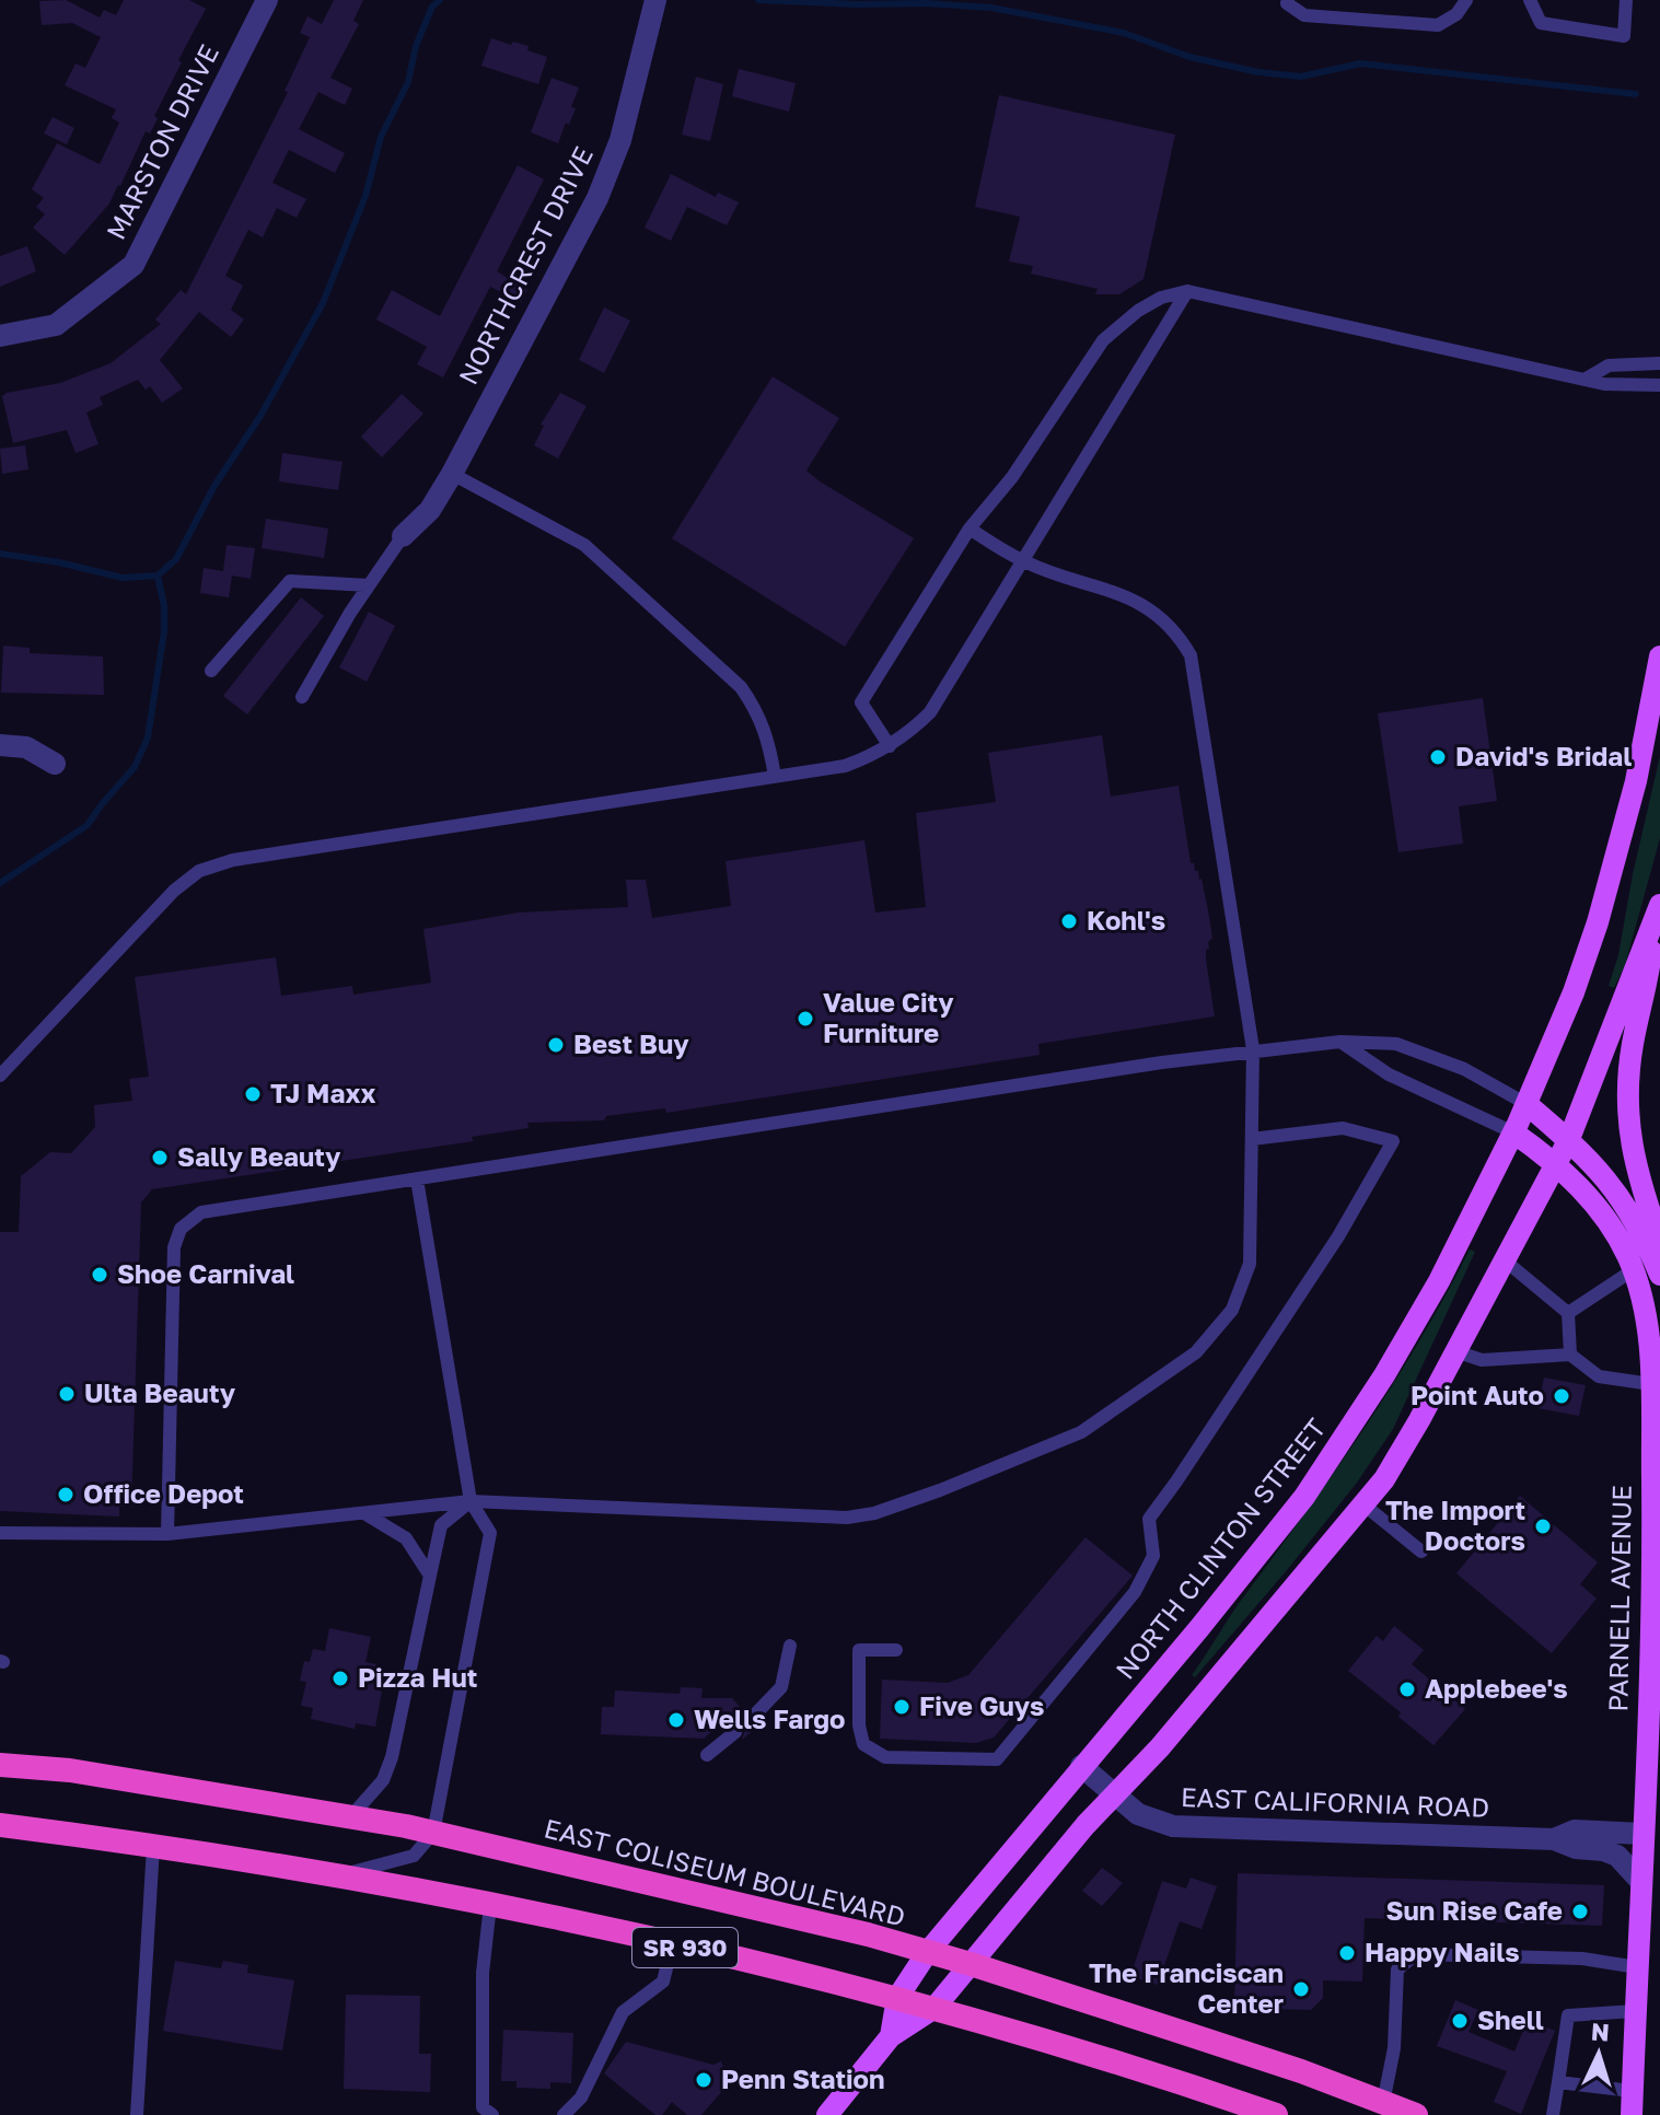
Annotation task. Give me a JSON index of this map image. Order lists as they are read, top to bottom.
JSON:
{
  "streets": {
    "highway": ["EAST COLISEUM BOULEVARD", "SR 930"],
    "main road": ["NORTH CLINTON STREET", "PARNELL AVENUE"],
    "street": ["MARSTON DRIVE", "NORTHCREST DRIVE", "EAST CALIFORNIA ROAD"]
  },
  "crossings": [
    ["NORTH CLINTON STREET", "PARNELL AVENUE"],
    ["NORTH CLINTON STREET", "EAST CALIFORNIA ROAD"],
    ["NORTH CLINTON STREET", "EAST COLISEUM BOULEVARD"],
    ["NORTH CLINTON STREET", "SR 930"],
    ["PARNELL AVENUE", "EAST CALIFORNIA ROAD"]
  ],
  "places": [
    "David's Bridal",
    "Kohl's",
    "Value City Furniture",
    "Best Buy",
    "TJ Maxx",
    "Sally Beauty",
    "Shoe Carnival",
    "Ulta Beauty",
    "Point Auto",
    "Office Depot",
    "The Import Doctors",
    "Pizza Hut",
    "Applebee's",
    "Five Guys",
    "Wells Fargo",
    "Sun Rise Cafe",
    "Happy Nails",
    "The Franciscan Center",
    "Shell",
    "Penn Station"
  ],
  "north": "top"
}
